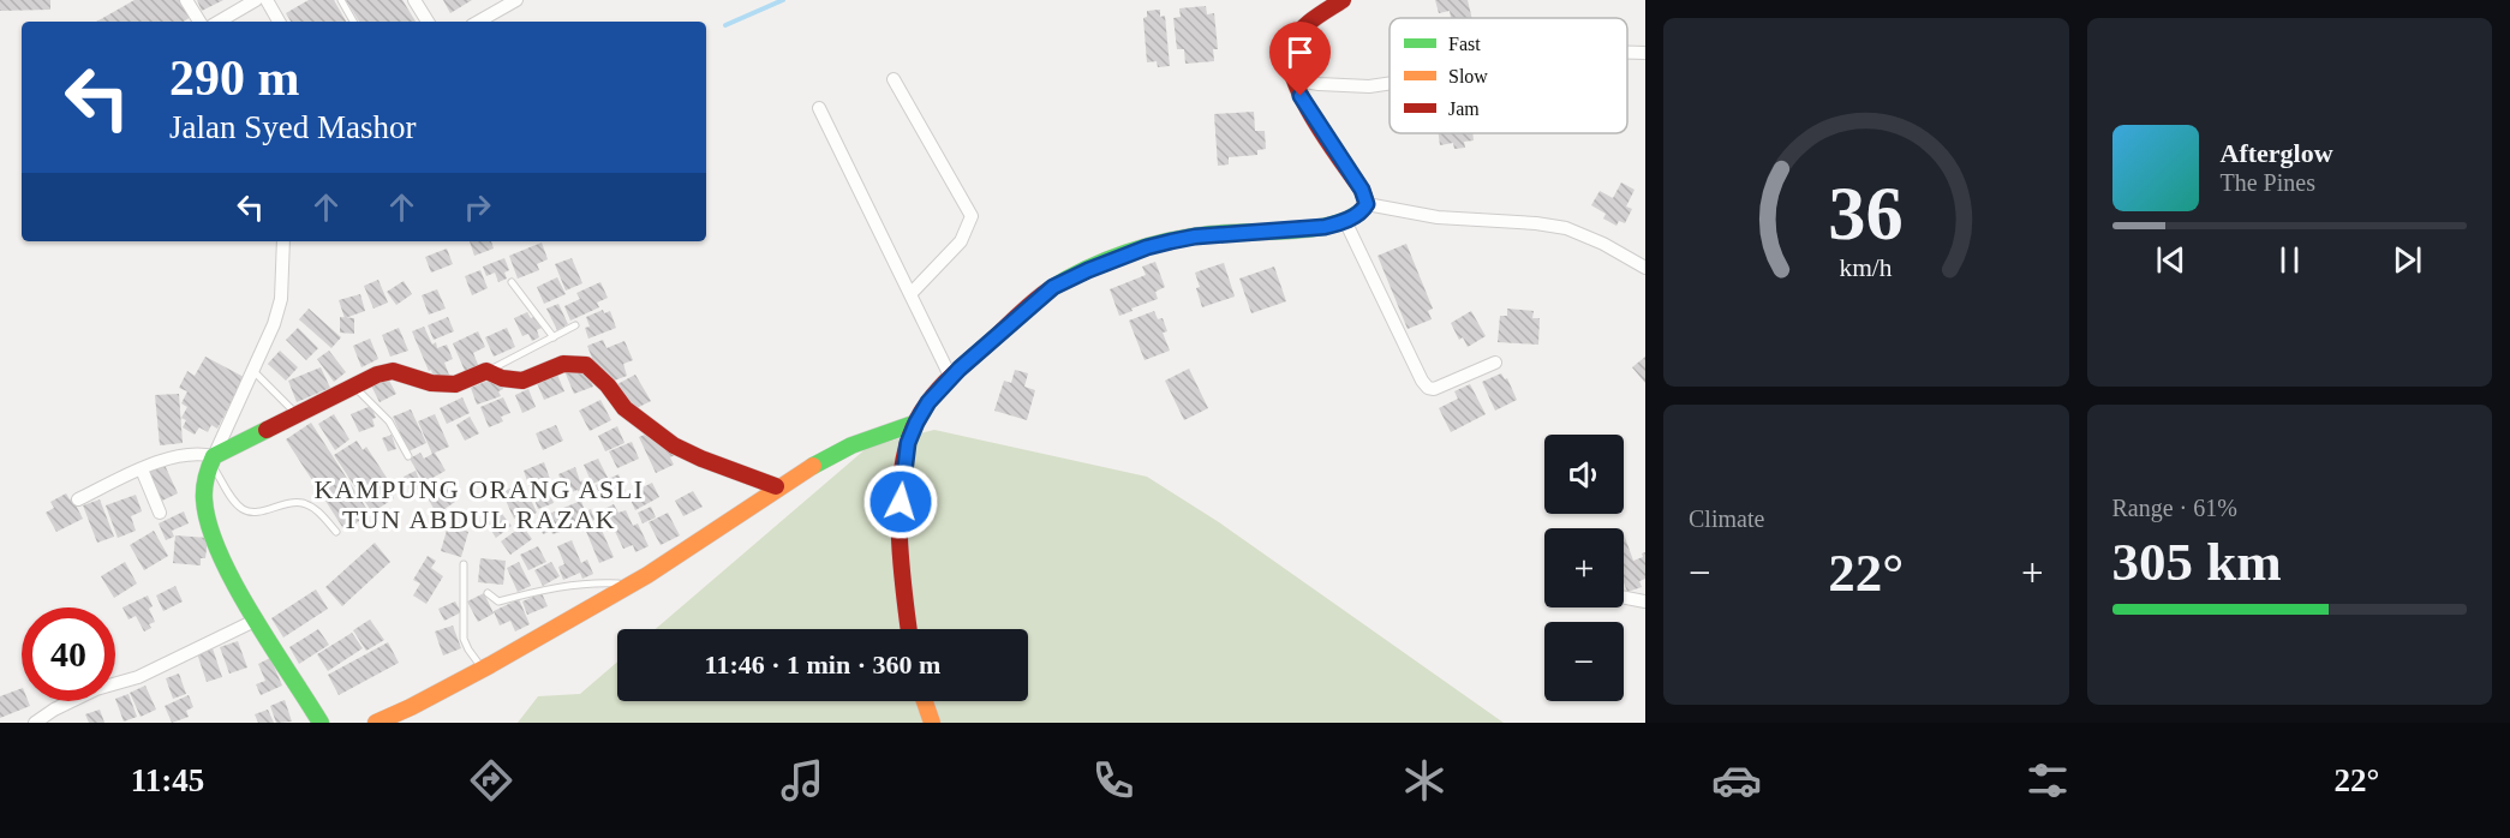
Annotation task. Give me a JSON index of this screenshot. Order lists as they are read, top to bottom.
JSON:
{
  "districts": ["KAMPUNG ORANG ASLI TUN ABDUL RAZAK"],
  "legend": ["Fast", "Slow", "Jam"],
  "page": {
    "turn": ["290 m", "Jalan Syed Mashor"],
    "song": ["Afterglow", "The Pines"],
    "tile": [
      "Climate",
      ["Range · 61%", "305 km"]
    ],
    "map_buttons": ["+", "−"],
    "heat": ["−", "22°", "+"],
    "limit": "40",
    "trip": "11:46 · 1 min · 360 m",
    "tabs": ["11:45", "22°"],
    "gauge": ["36", "km/h"]
  }
}
